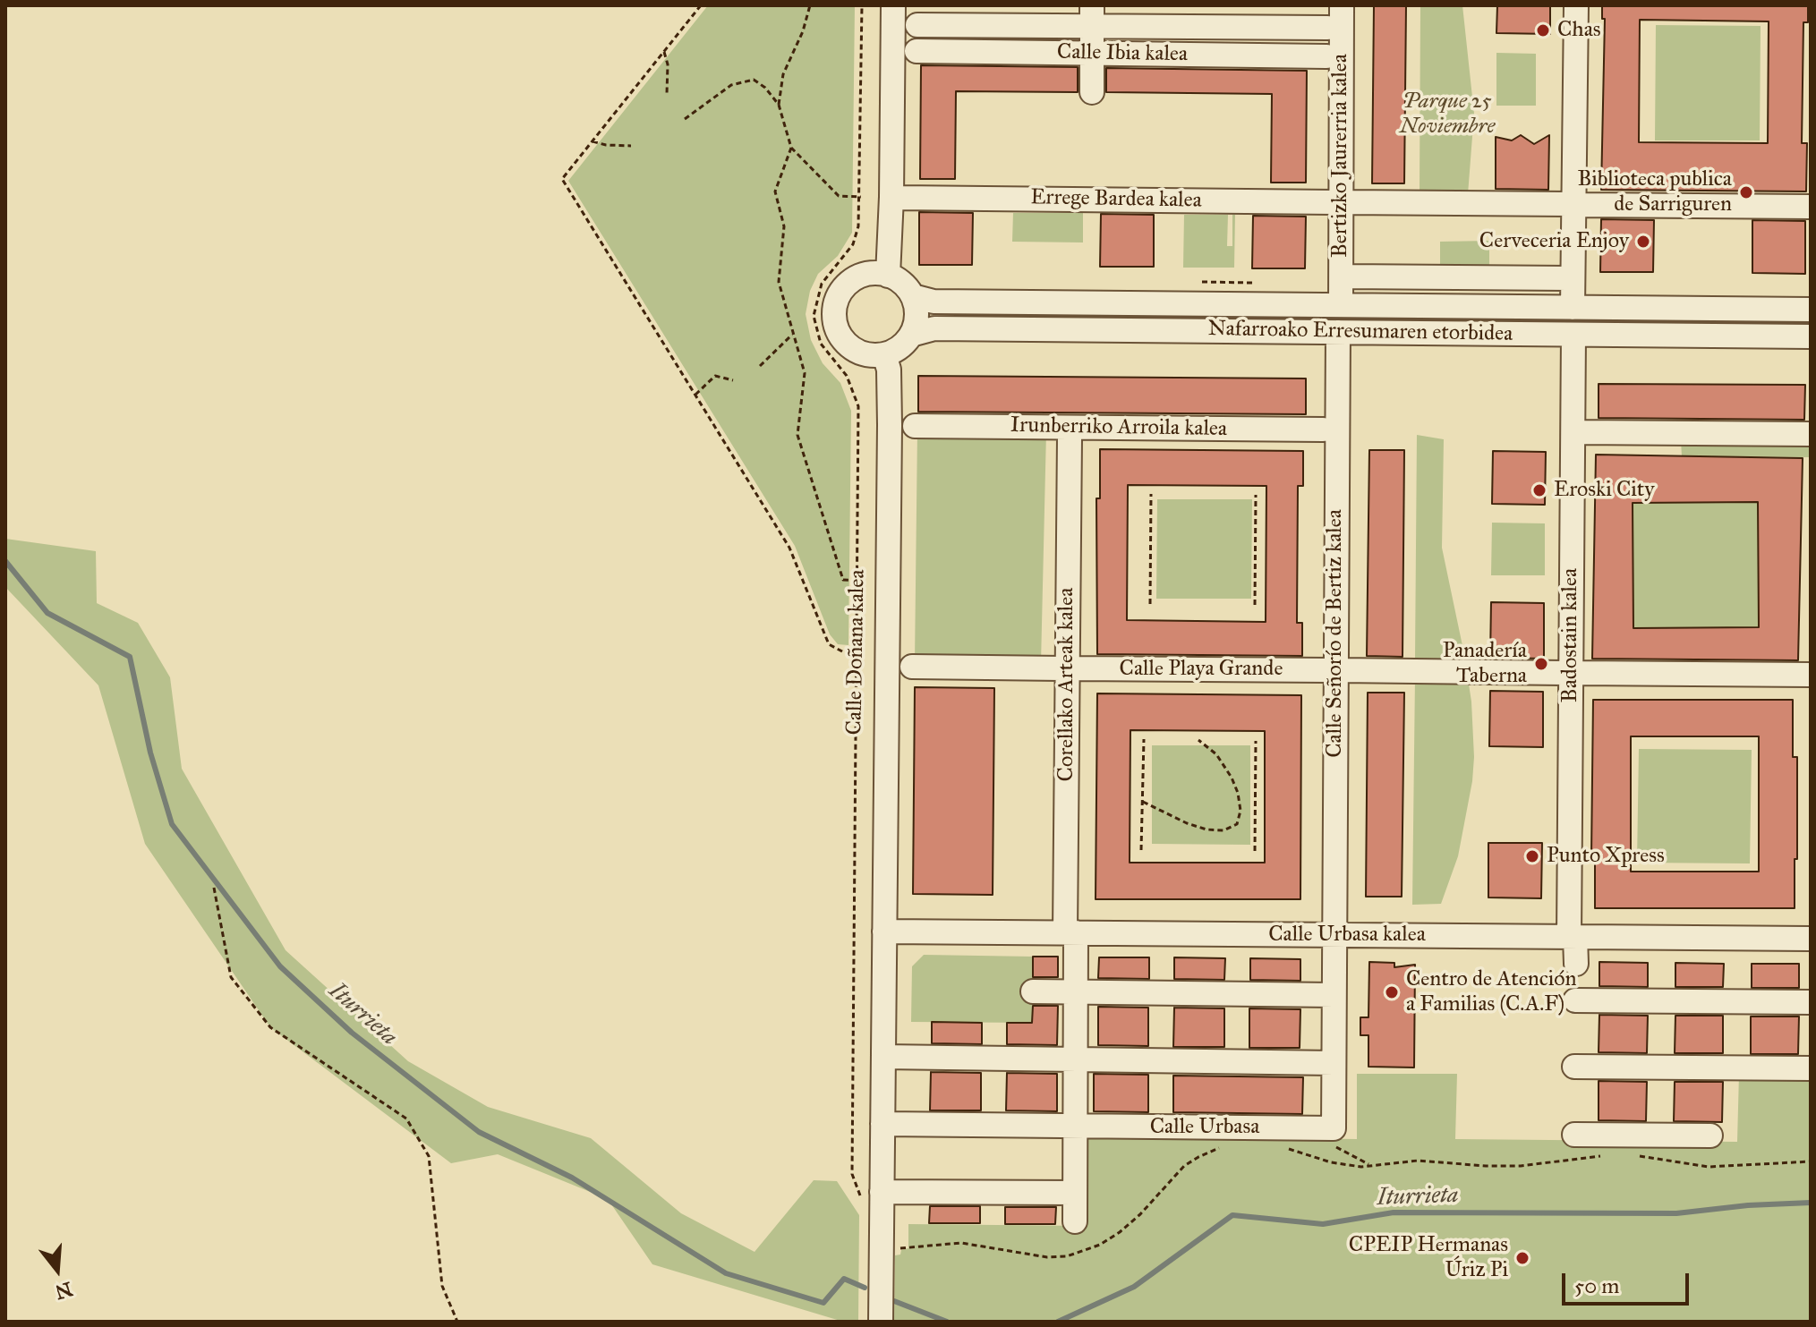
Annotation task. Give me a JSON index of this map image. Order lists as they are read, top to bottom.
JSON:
{
  "streets": {
    "street": [
      "Calle Ibia kalea",
      "Bertizko Jaurerria kalea",
      "Errege Bardea kalea",
      "Nafarroako Erresumaren etorbidea",
      "Irunberriko Arroila kalea",
      "Calle Señorío de Bertiz kalea",
      "Badostain kalea",
      "Calle Doñana kalea",
      "Calle Playa Grande",
      "Corellako Arteak kalea",
      "Calle Urbasa kalea",
      "Calle Urbasa"
    ]
  },
  "crossings": [
    ["Bertizko Jaurerria kalea", "Nafarroako Erresumaren etorbidea"],
    ["Nafarroako Erresumaren etorbidea", "Calle Señorío de Bertiz kalea"],
    ["Nafarroako Erresumaren etorbidea", "Badostain kalea"],
    ["Nafarroako Erresumaren etorbidea", "Calle Doñana kalea"],
    ["Calle Señorío de Bertiz kalea", "Calle Urbasa kalea"],
    ["Badostain kalea", "Calle Urbasa kalea"],
    ["Calle Doñana kalea", "Calle Urbasa kalea"],
    ["Calle Doñana kalea", "Calle Urbasa"],
    ["Corellako Arteak kalea", "Calle Urbasa kalea"]
  ],
  "water": ["Iturrieta"],
  "parks": ["Parque 25 Noviembre"],
  "places": [
    "Chas",
    "Biblioteca publica de Sarriguren",
    "Cerveceria Enjoy",
    "Eroski City",
    "Panadería Taberna",
    "Punto Xpress",
    "Centro de Atención a Familias (C.A.F)",
    "CPEIP Hermanas Úriz Pi"
  ],
  "scale_bar": "50 m",
  "north": "bottom"
}
